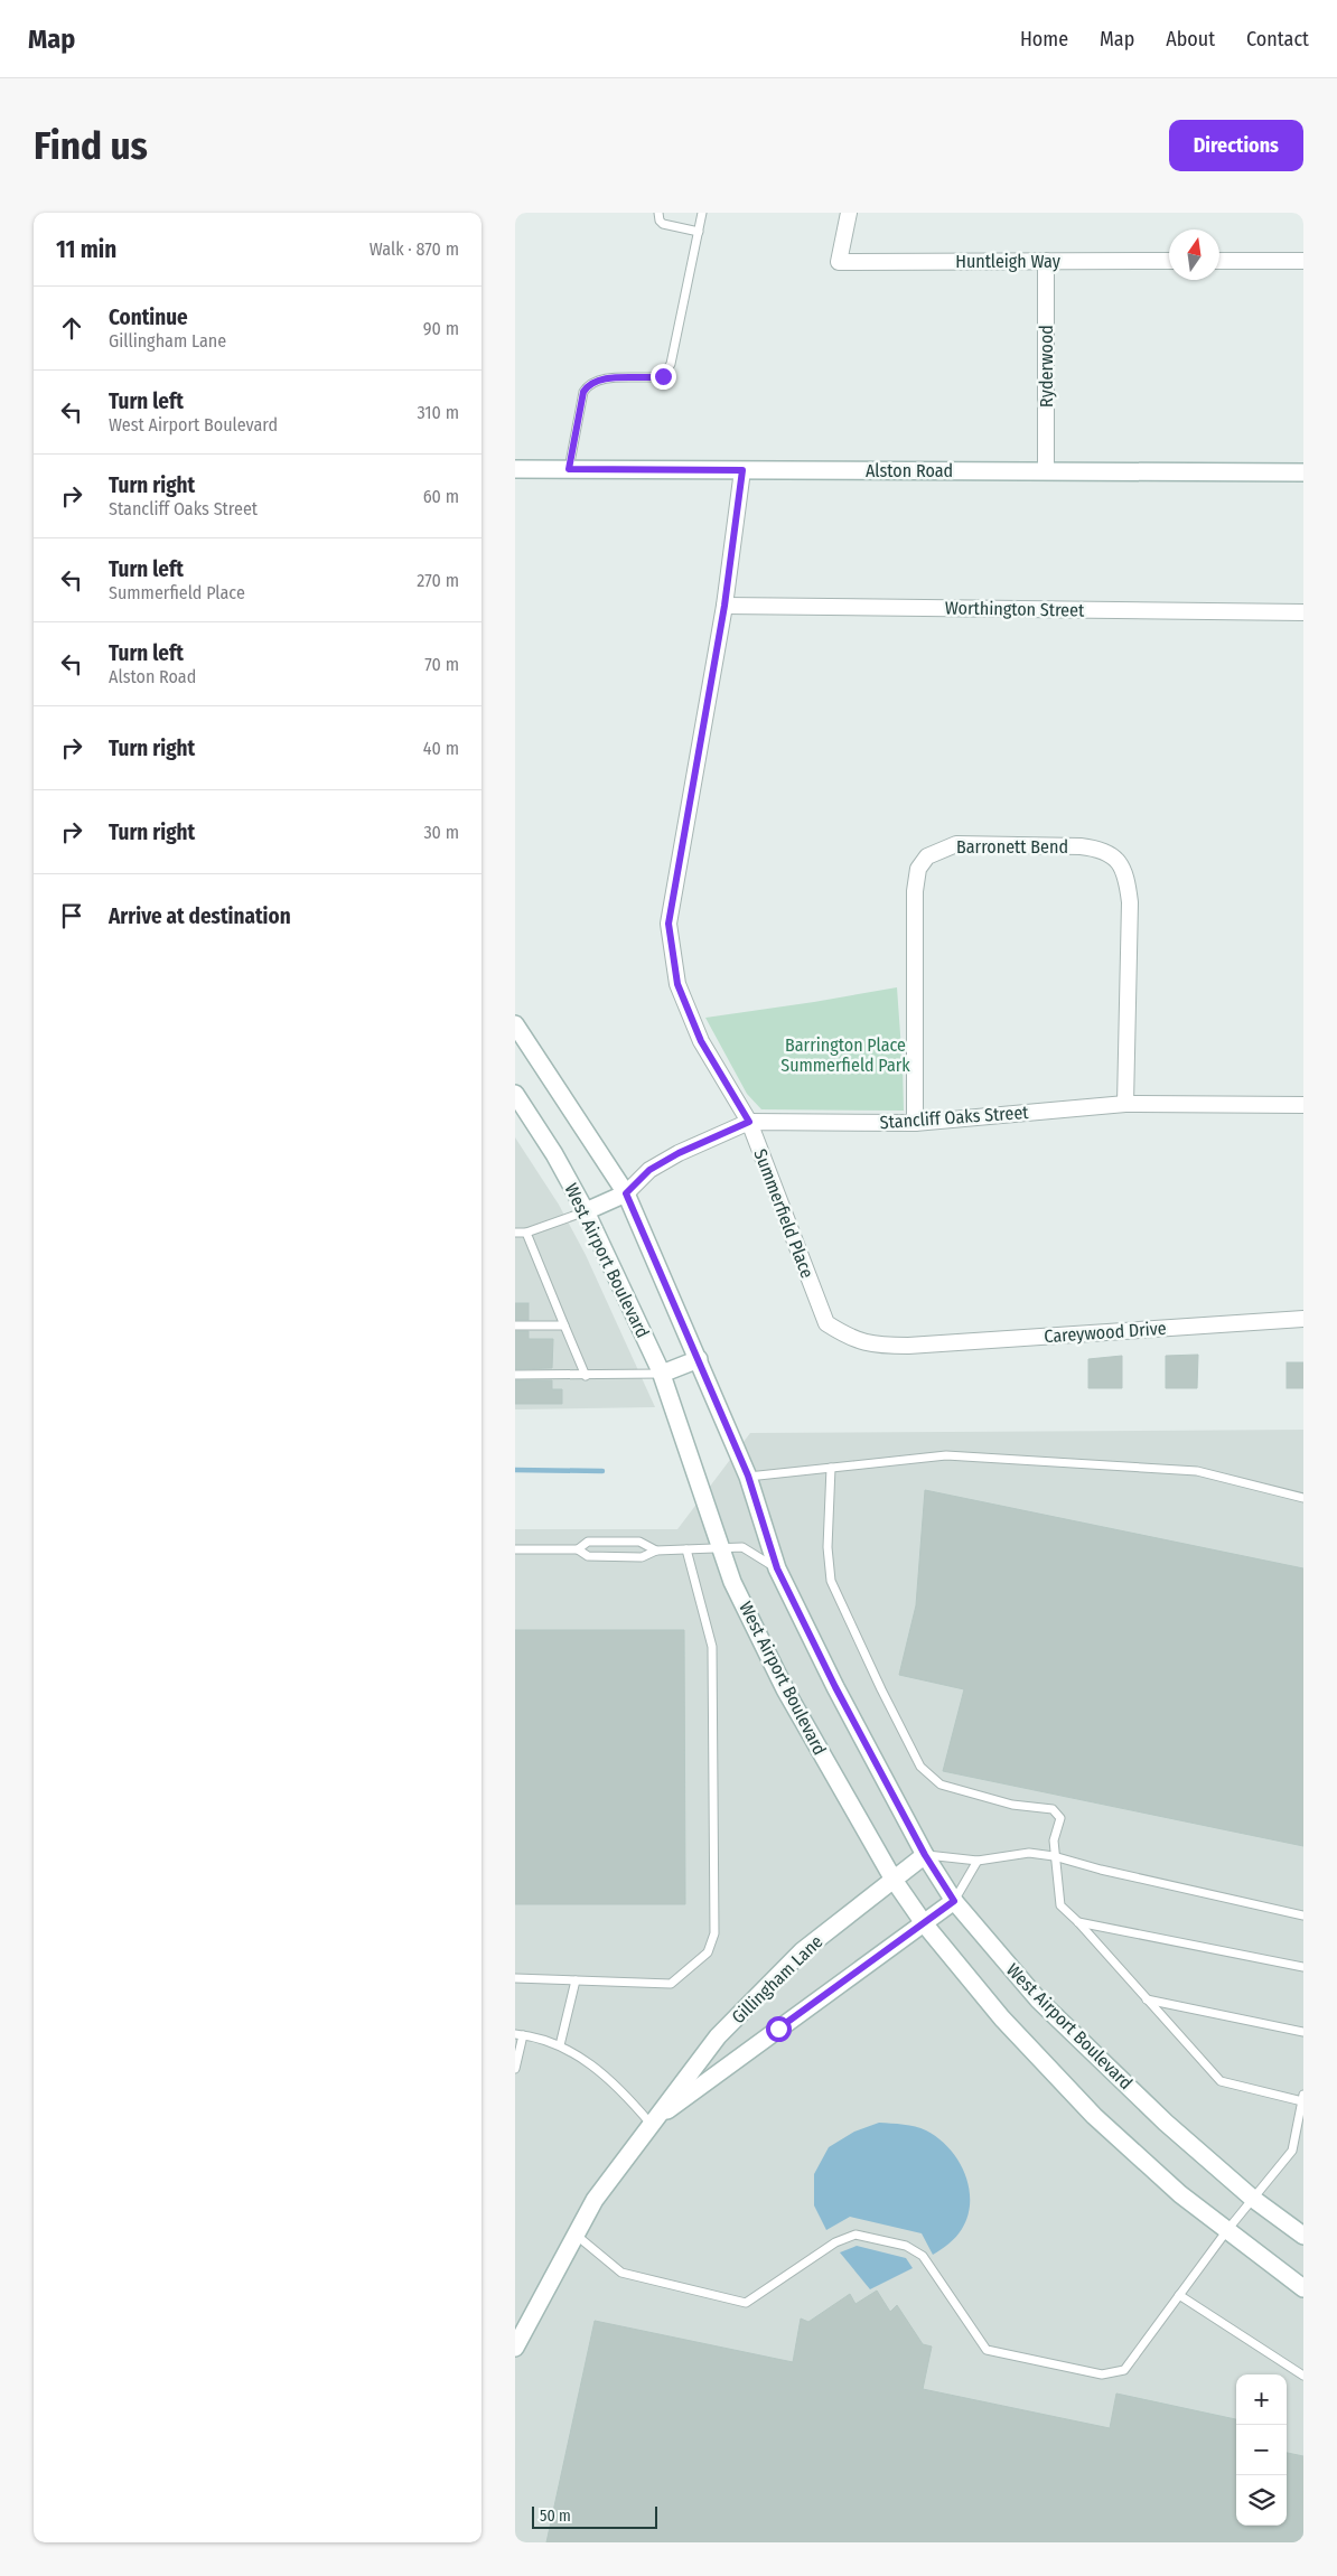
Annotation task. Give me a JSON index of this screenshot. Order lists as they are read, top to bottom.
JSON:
{
  "streets": {
    "main road": ["Alston Road", "West Airport Boulevard", "Gillingham Lane"],
    "street": [
      "Huntleigh Way",
      "Ryderwood",
      "Worthington Street",
      "Barronett Bend",
      "Stancliff Oaks Street",
      "Summerfield Place",
      "Careywood Drive"
    ]
  },
  "crossings": [
    ["Huntleigh Way", "Ryderwood"],
    ["Ryderwood", "Alston Road"],
    ["Alston Road", "Summerfield Place"],
    ["Worthington Street", "Summerfield Place"],
    ["Barronett Bend", "Stancliff Oaks Street"],
    ["Stancliff Oaks Street", "Summerfield Place"],
    ["Stancliff Oaks Street", "West Airport Boulevard"],
    ["Summerfield Place", "Careywood Drive"],
    ["West Airport Boulevard", "Gillingham Lane"]
  ],
  "parks": ["Barrington Place Summerfield Park"],
  "scale_bar": "50 m",
  "north": "top",
  "page": {
    "header": "Map",
    "nav": [
      "Home",
      "Map",
      "About",
      "Contact"
    ],
    "buttons": "Directions",
    "title": "Find us",
    "heading": ["11 min", "Walk · 870 m"],
    "list": [
      ["Continue", "Gillingham Lane", "90 m"],
      ["Turn left", "West Airport Boulevard", "310 m"],
      ["Turn right", "Stancliff Oaks Street", "60 m"],
      ["Turn left", "Summerfield Place", "270 m"],
      ["Turn left", "Alston Road", "70 m"],
      ["Turn right", "40 m"],
      ["Turn right", "30 m"],
      "Arrive at destination"
    ],
    "map_buttons": ["+", "−"],
    "scale": "50 m"
  }
}
